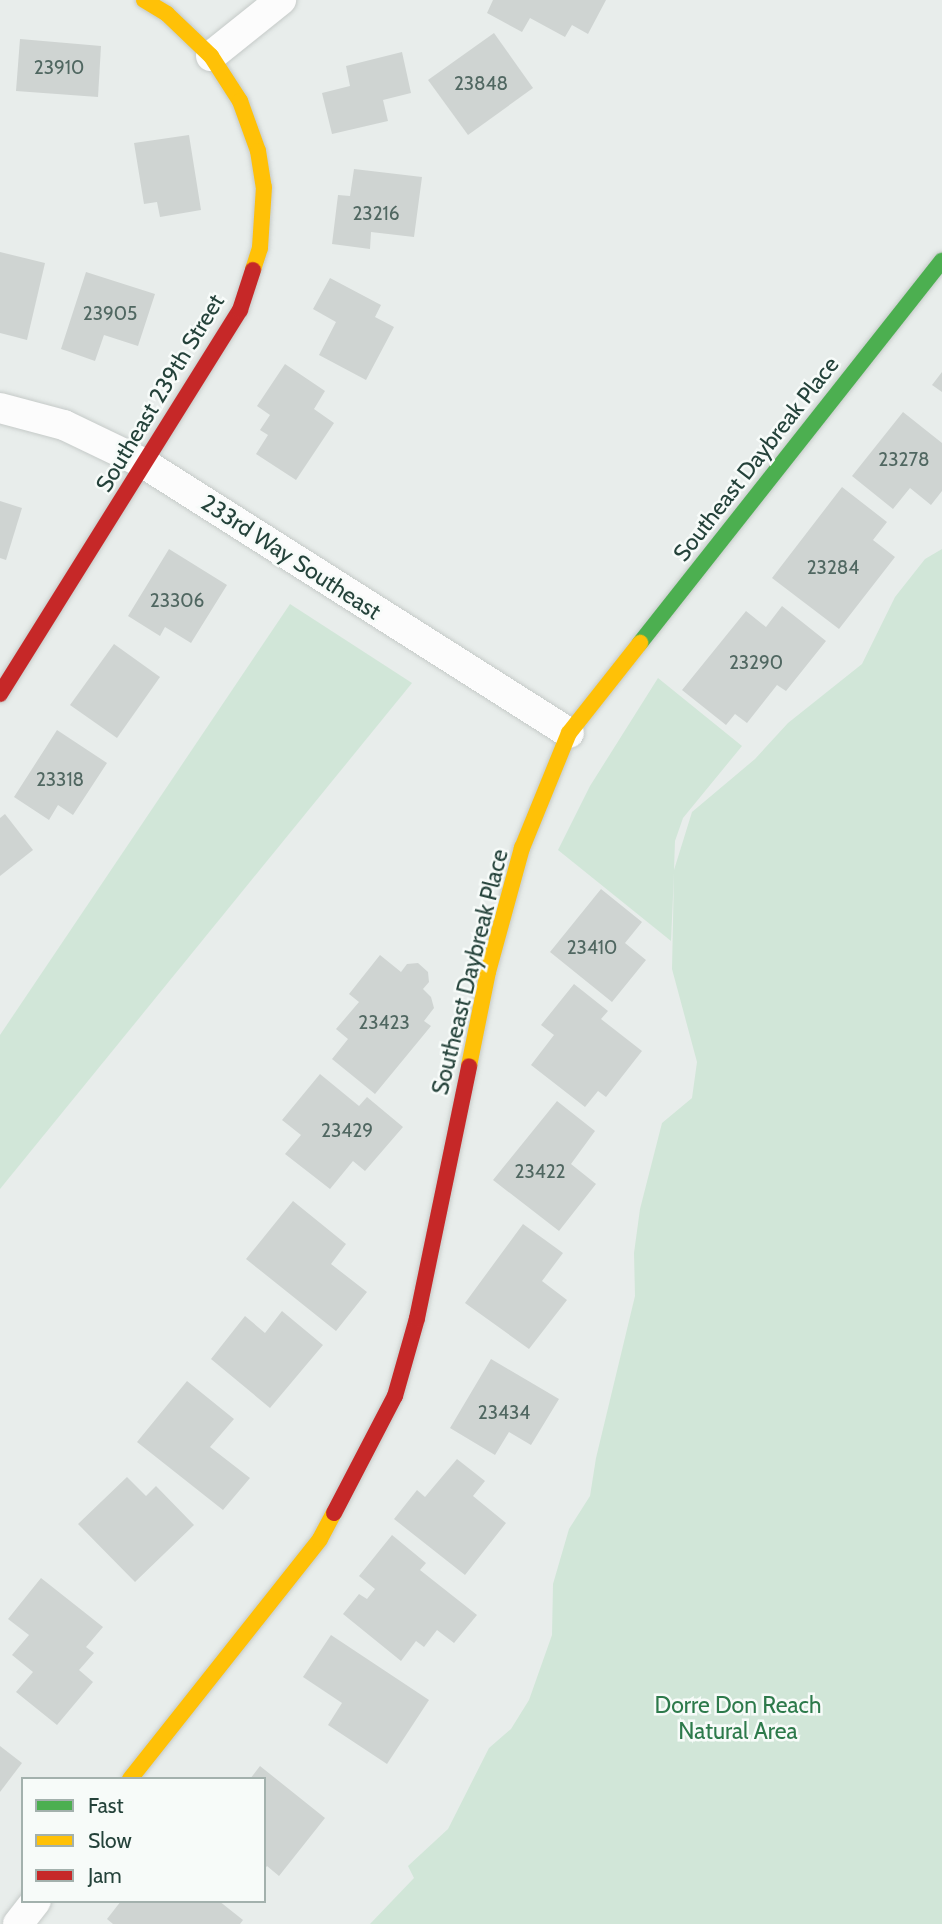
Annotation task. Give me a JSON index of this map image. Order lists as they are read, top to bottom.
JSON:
{
  "streets": {
    "street": ["Southeast 239th Street", "Southeast Daybreak Place", "233rd Way Southeast"]
  },
  "crossings": [
    ["Southeast 239th Street", "233rd Way Southeast"],
    ["Southeast Daybreak Place", "233rd Way Southeast"]
  ],
  "parks": ["Dorre Don Reach Natural Area"],
  "house_numbers": [
    "23910",
    "23848",
    "23216",
    "23905",
    "23278",
    "23284",
    "23306",
    "23290",
    "23318",
    "23410",
    "23423",
    "23429",
    "23422",
    "23434"
  ],
  "legend": ["Fast", "Slow", "Jam"]
}
